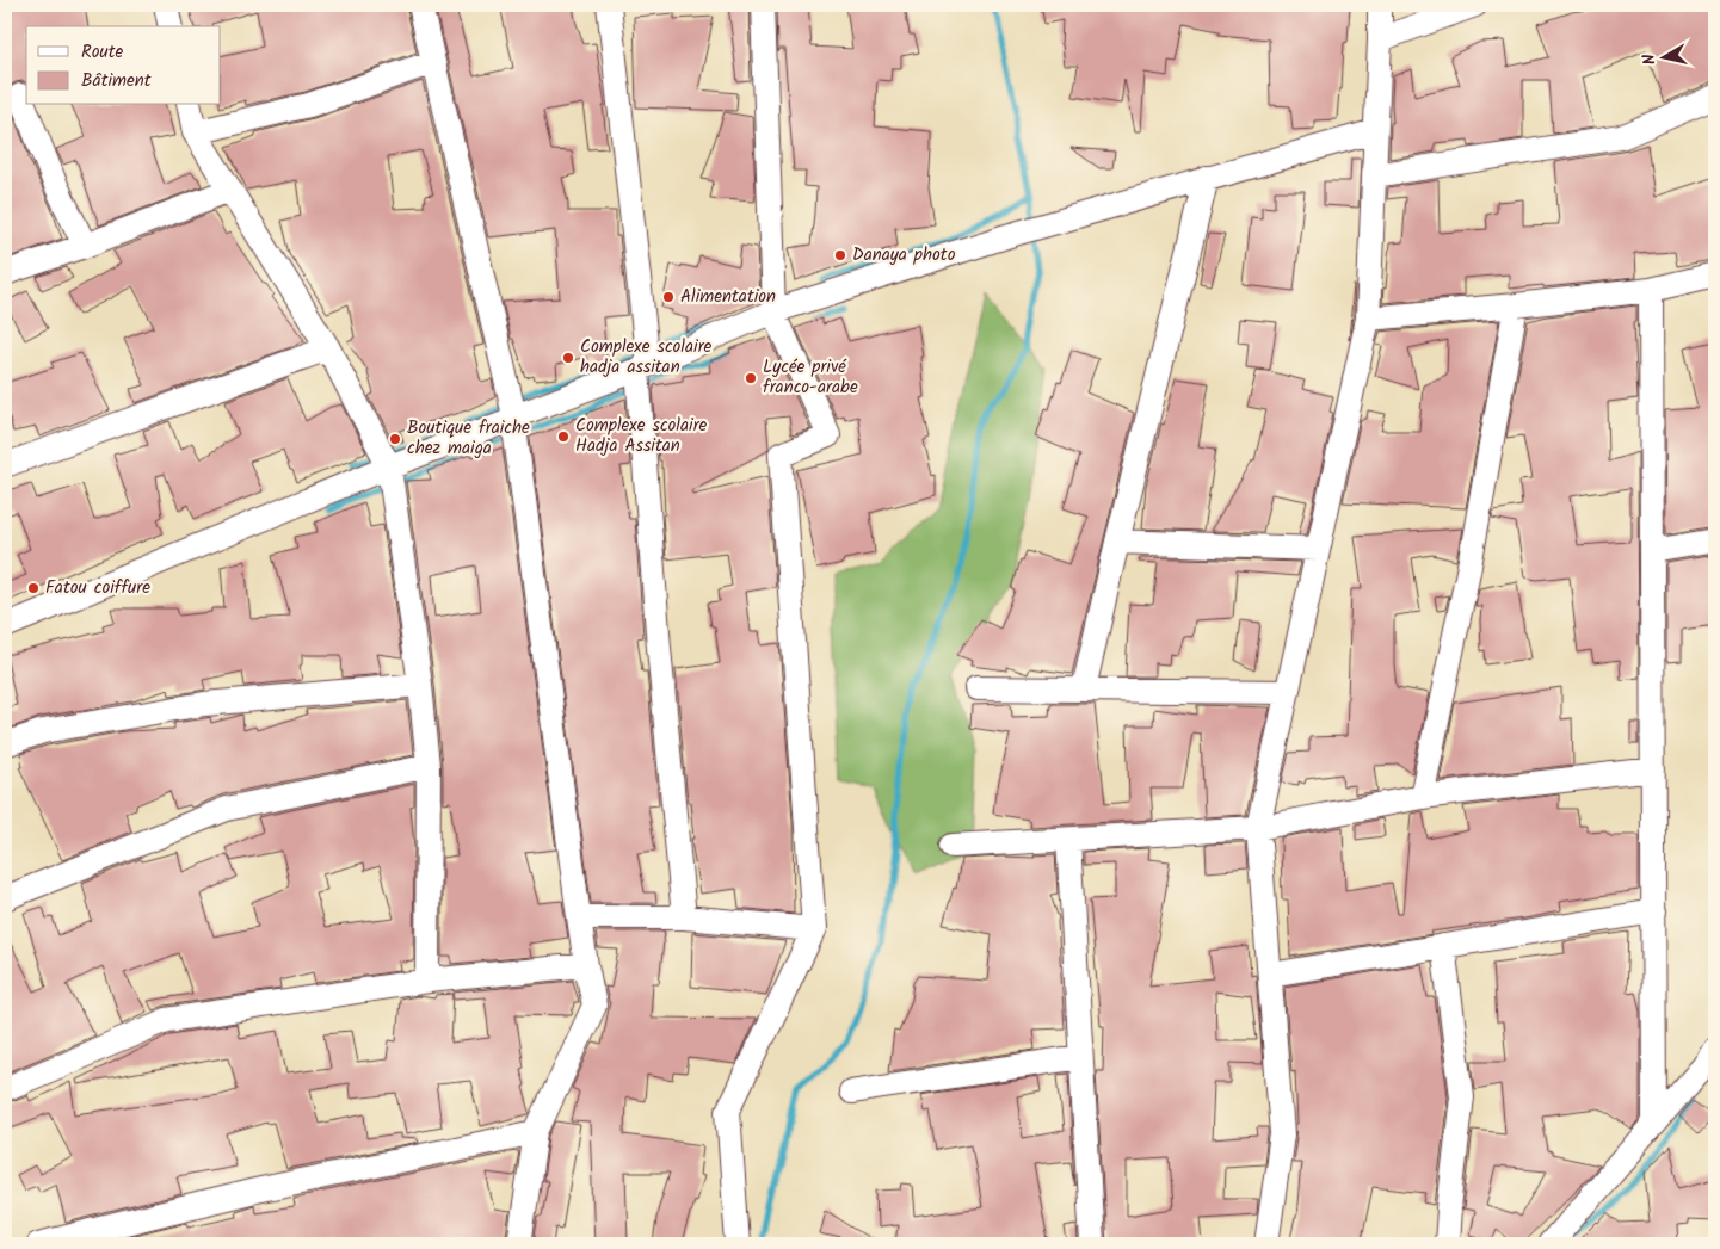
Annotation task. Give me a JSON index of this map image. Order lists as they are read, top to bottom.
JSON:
{
  "places": [
    "Danaya photo",
    "Alimentation",
    "Complexe scolaire hadja assitan",
    "Lycée privé franco-arabe",
    "Complexe scolaire Hadja Assitan",
    "Boutique fraiche chez maiga",
    "Fatou coiffure"
  ],
  "legend": ["Route", "Bâtiment"],
  "north": "left"
}
